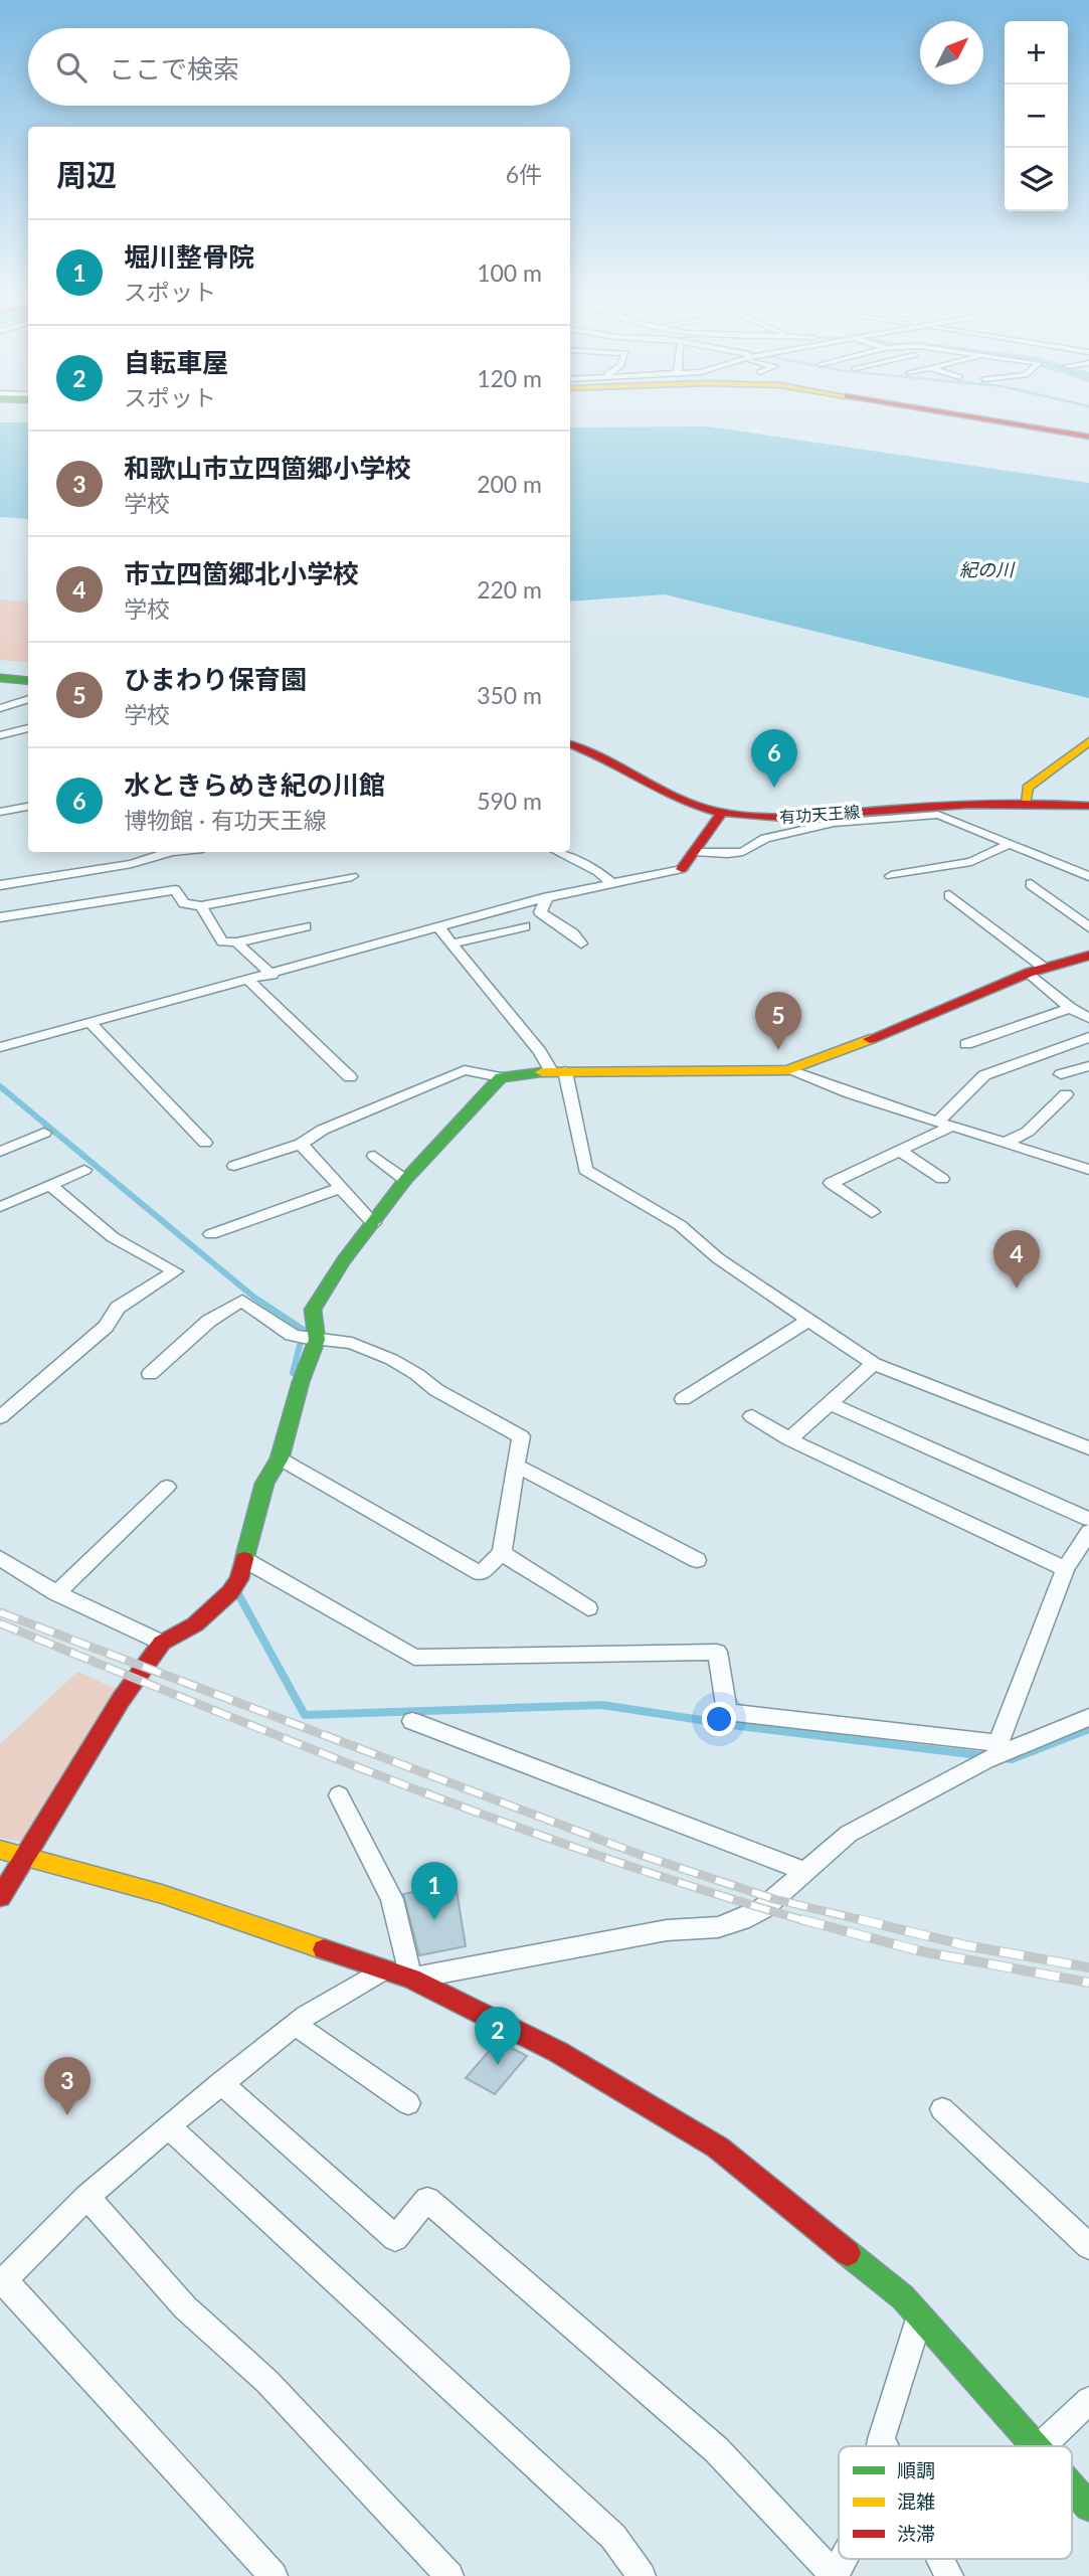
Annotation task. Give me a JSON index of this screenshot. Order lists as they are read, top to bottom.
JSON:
{
  "streets": {
    "street": ["有功天王線"]
  },
  "water": ["紀の川"],
  "legend": ["順調", "混雑", "渋滞"],
  "north": "top right",
  "page": {
    "map_buttons": ["+", "−"],
    "search": "ここで検索",
    "heading": ["周辺", "6件"],
    "list": [
      {
        "mark": "1",
        "name": "堀川整骨院",
        "note": "スポット",
        "value": "100 m"
      },
      {
        "mark": "2",
        "name": "自転車屋",
        "note": "スポット",
        "value": "120 m"
      },
      {
        "mark": "3",
        "name": "和歌山市立四箇郷小学校",
        "note": "学校",
        "value": "200 m"
      },
      {
        "mark": "4",
        "name": "市立四箇郷北小学校",
        "note": "学校",
        "value": "220 m"
      },
      {
        "mark": "5",
        "name": "ひまわり保育園",
        "note": "学校",
        "value": "350 m"
      },
      {
        "mark": "6",
        "name": "水ときらめき紀の川館",
        "note": "博物館 · 有功天王線",
        "value": "590 m"
      }
    ],
    "pins": [
      "6",
      "5",
      "4",
      "1",
      "2",
      "3"
    ]
  }
}
